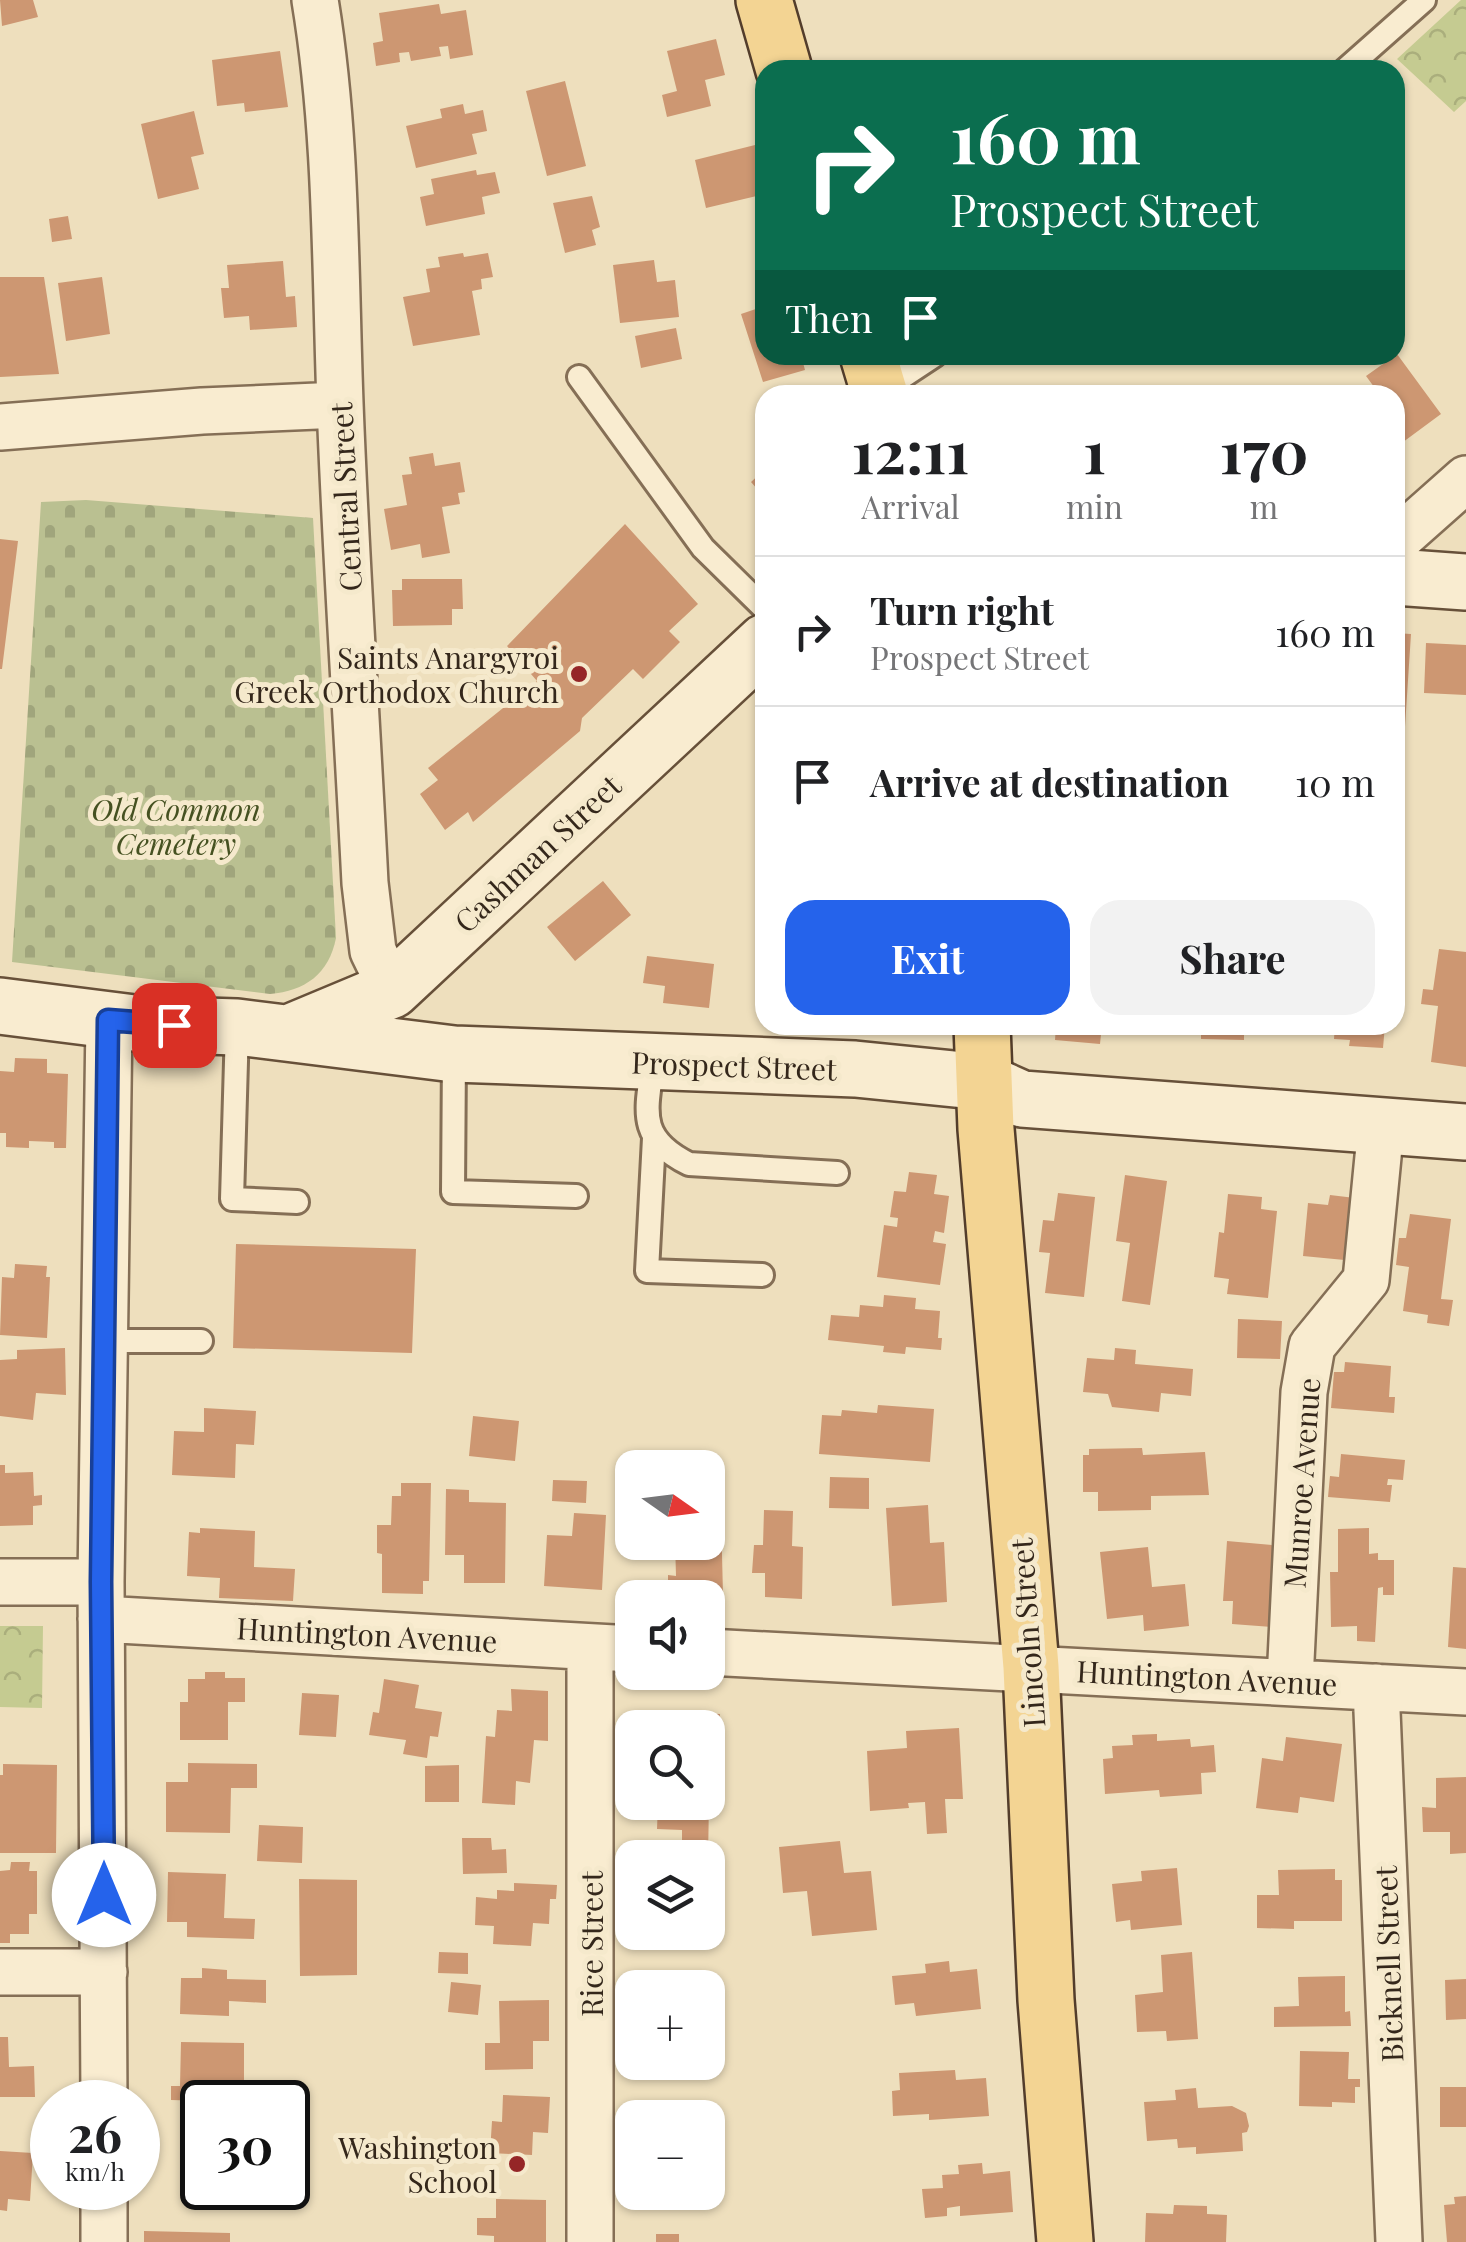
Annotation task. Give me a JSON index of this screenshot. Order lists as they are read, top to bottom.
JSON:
{
  "streets": {
    "main road": ["Cashman Street", "Prospect Street", "Lincoln Street"],
    "street": [
      "Central Street",
      "Munroe Avenue",
      "Huntington Avenue",
      "Rice Street",
      "Bicknell Street"
    ]
  },
  "crossings": [
    ["Central Street", "Cashman Street"],
    ["Cashman Street", "Prospect Street"],
    ["Prospect Street", "Munroe Avenue"],
    ["Prospect Street", "Lincoln Street"],
    ["Munroe Avenue", "Huntington Avenue"],
    ["Lincoln Street", "Huntington Avenue"],
    ["Huntington Avenue", "Rice Street"],
    ["Huntington Avenue", "Bicknell Street"]
  ],
  "parks": ["Old Common Cemetery"],
  "places": ["Saints Anargyroi Greek Orthodox Church", "Washington School"],
  "north": "right",
  "page": {
    "turn": ["160 m", "Prospect Street"],
    "then": "Then",
    "eta": [
      "12:11",
      "Arrival",
      "1",
      "min",
      "170",
      "m"
    ],
    "list": [
      {
        "name": "Turn right",
        "note": "Prospect Street",
        "value": "160 m"
      },
      {
        "name": "Arrive at destination",
        "value": "10 m"
      }
    ],
    "buttons": ["Exit", "Share"],
    "map_buttons": ["+", "−"],
    "speed": "26 km/h",
    "limit": "30"
  }
}
